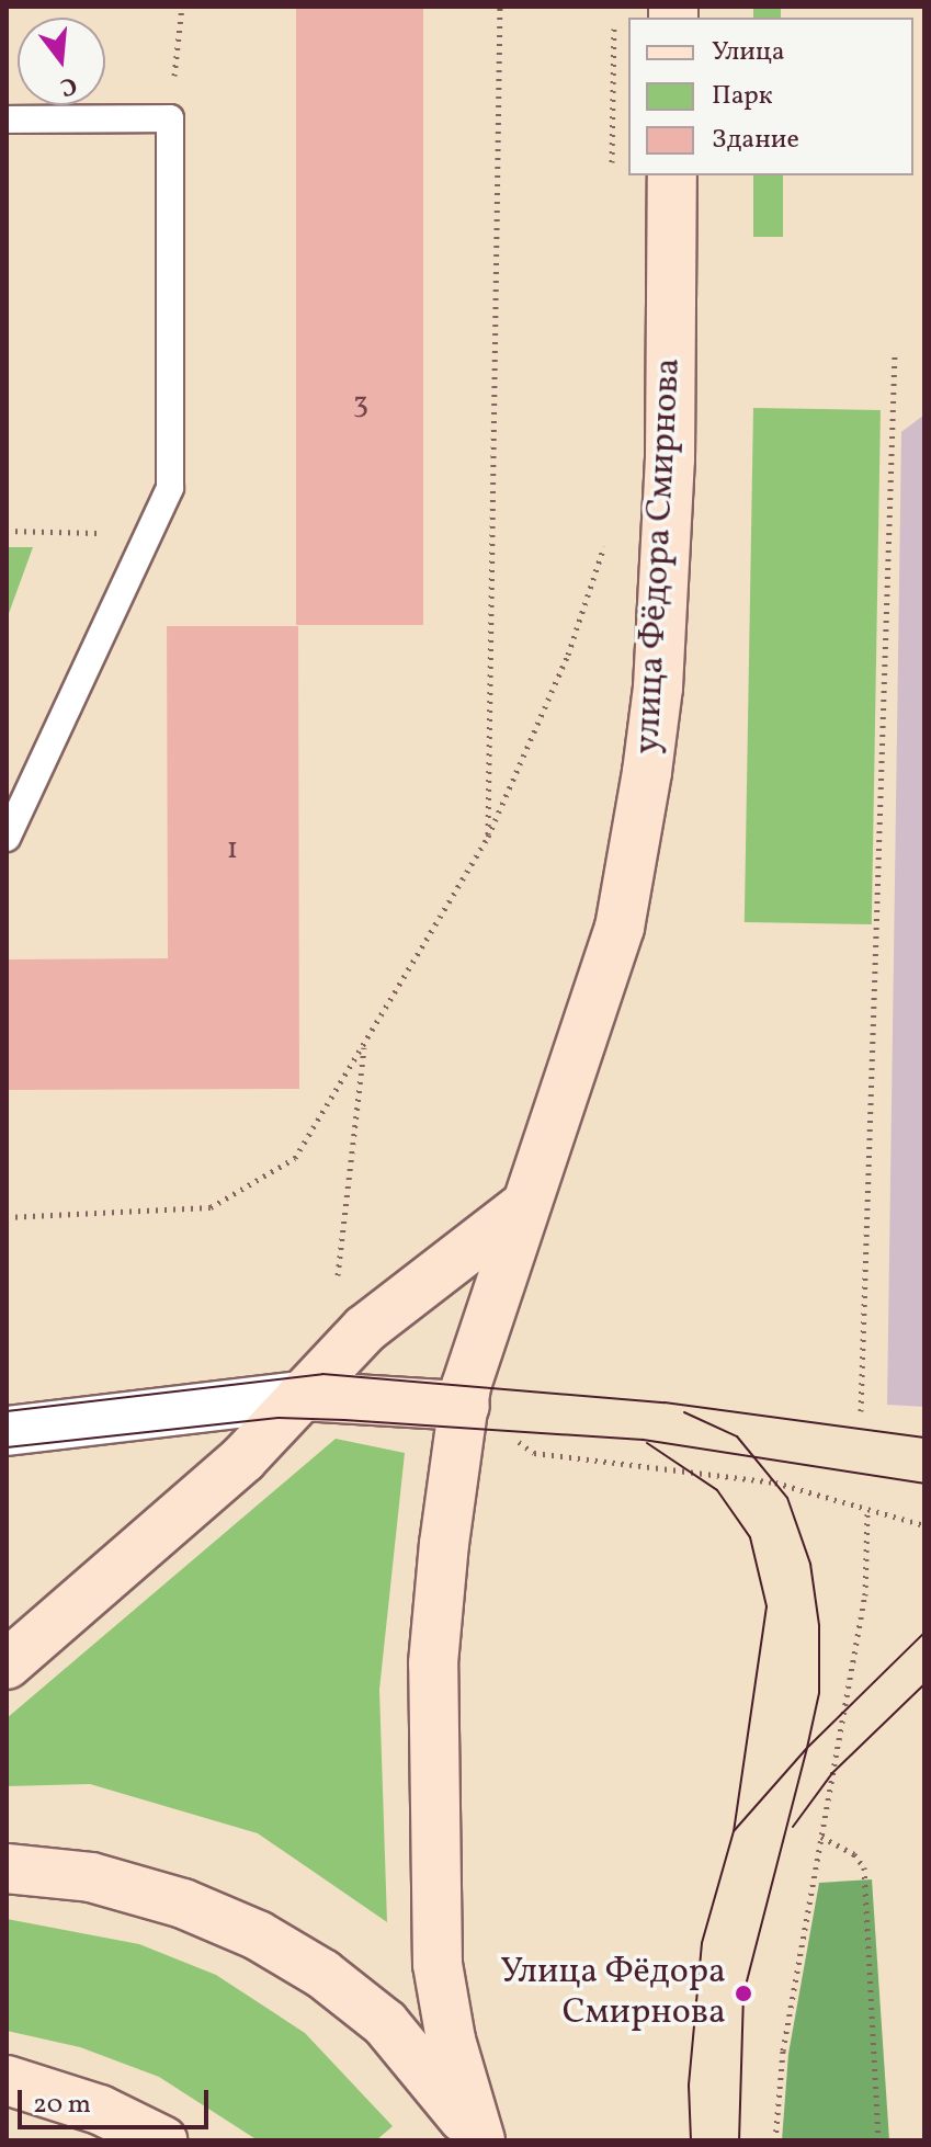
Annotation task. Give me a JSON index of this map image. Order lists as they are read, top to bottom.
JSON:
{
  "streets": {
    "main road": ["улица Фёдора Смирнова"]
  },
  "places": ["Улица Фёдора Смирнова"],
  "house_numbers": ["3", "1"],
  "legend": ["Улица", "Парк", "Здание"],
  "scale_bar": "20 m",
  "north": "bottom"
}
